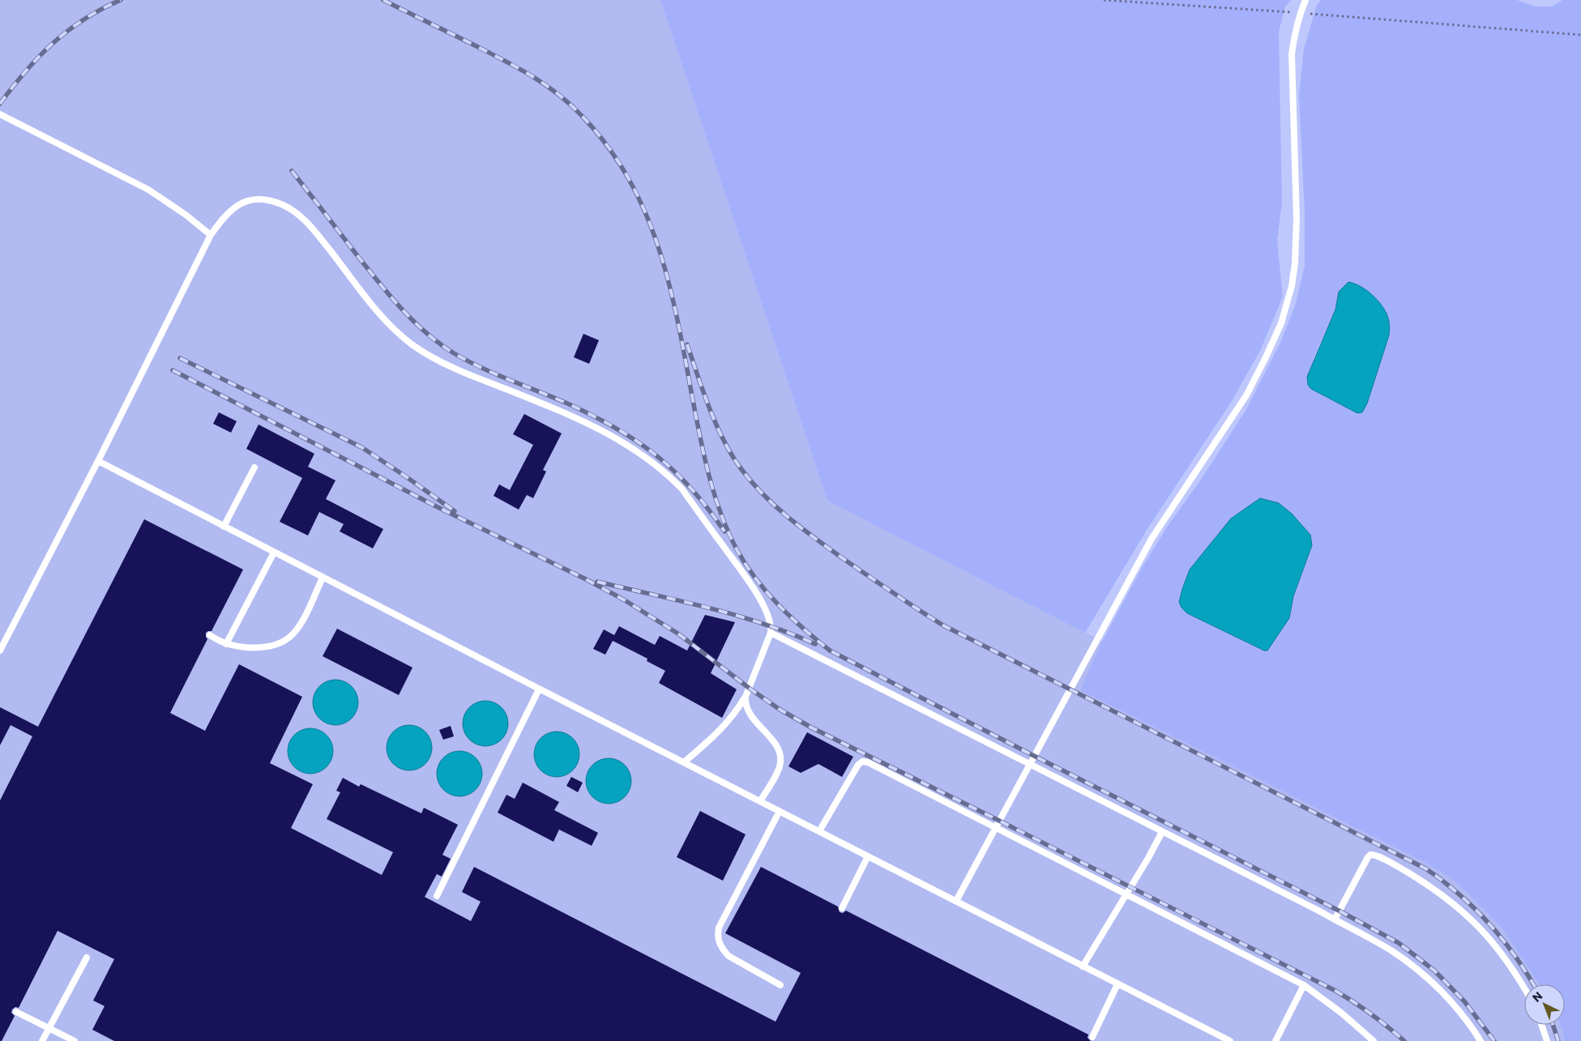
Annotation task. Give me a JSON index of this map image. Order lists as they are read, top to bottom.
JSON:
{
  "north": "top left"
}
